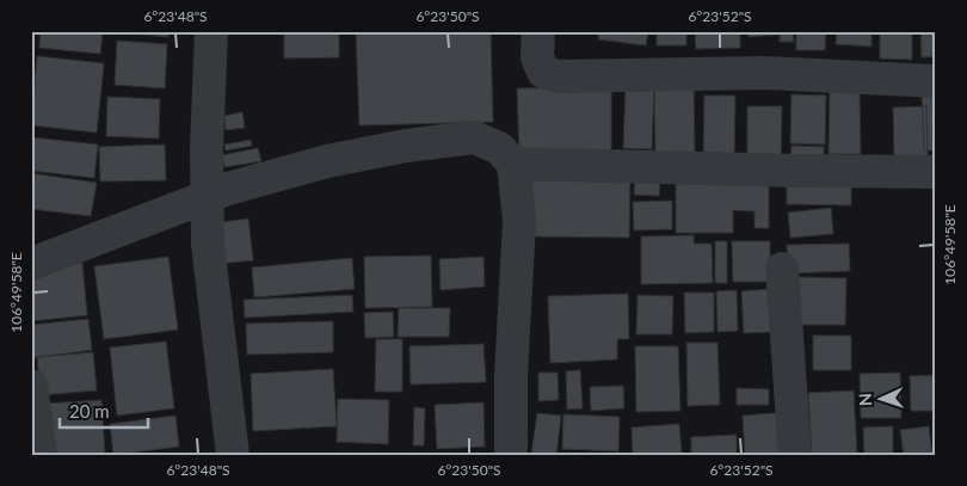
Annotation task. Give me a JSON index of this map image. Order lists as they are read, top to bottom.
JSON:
{
  "scale_bar": "20 m",
  "north": "left",
  "coordinates": [
    "6°23'48\"S",
    "6°23'50\"S",
    "6°23'52\"S",
    "106°49'58\"E"
  ]
}
